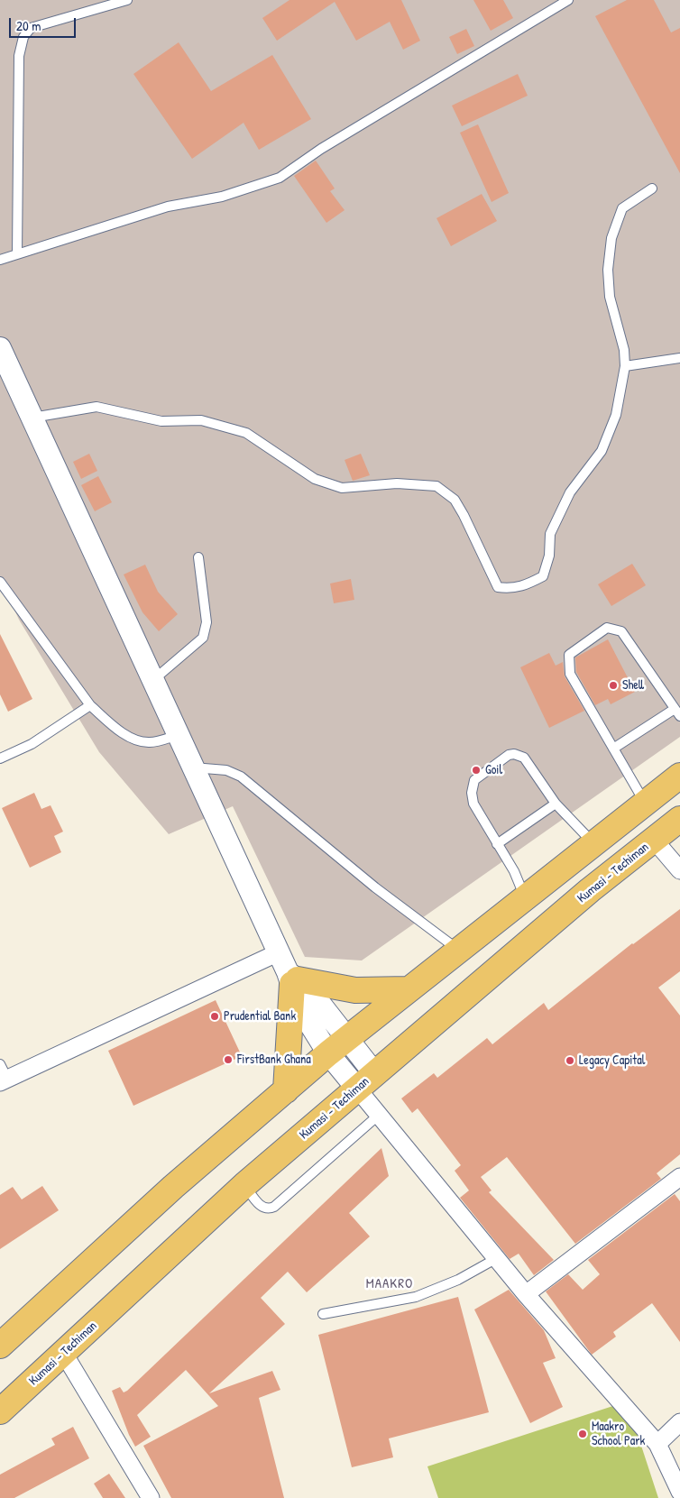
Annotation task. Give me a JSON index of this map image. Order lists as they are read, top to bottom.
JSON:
{
  "streets": {
    "highway": ["Kumasi - Techiman"]
  },
  "districts": ["MAAKRO"],
  "places": [
    "Shell",
    "Goil",
    "Prudential Bank",
    "FirstBank Ghana",
    "Legacy Capital",
    "Maakro School Park"
  ],
  "scale_bar": "20 m"
}
